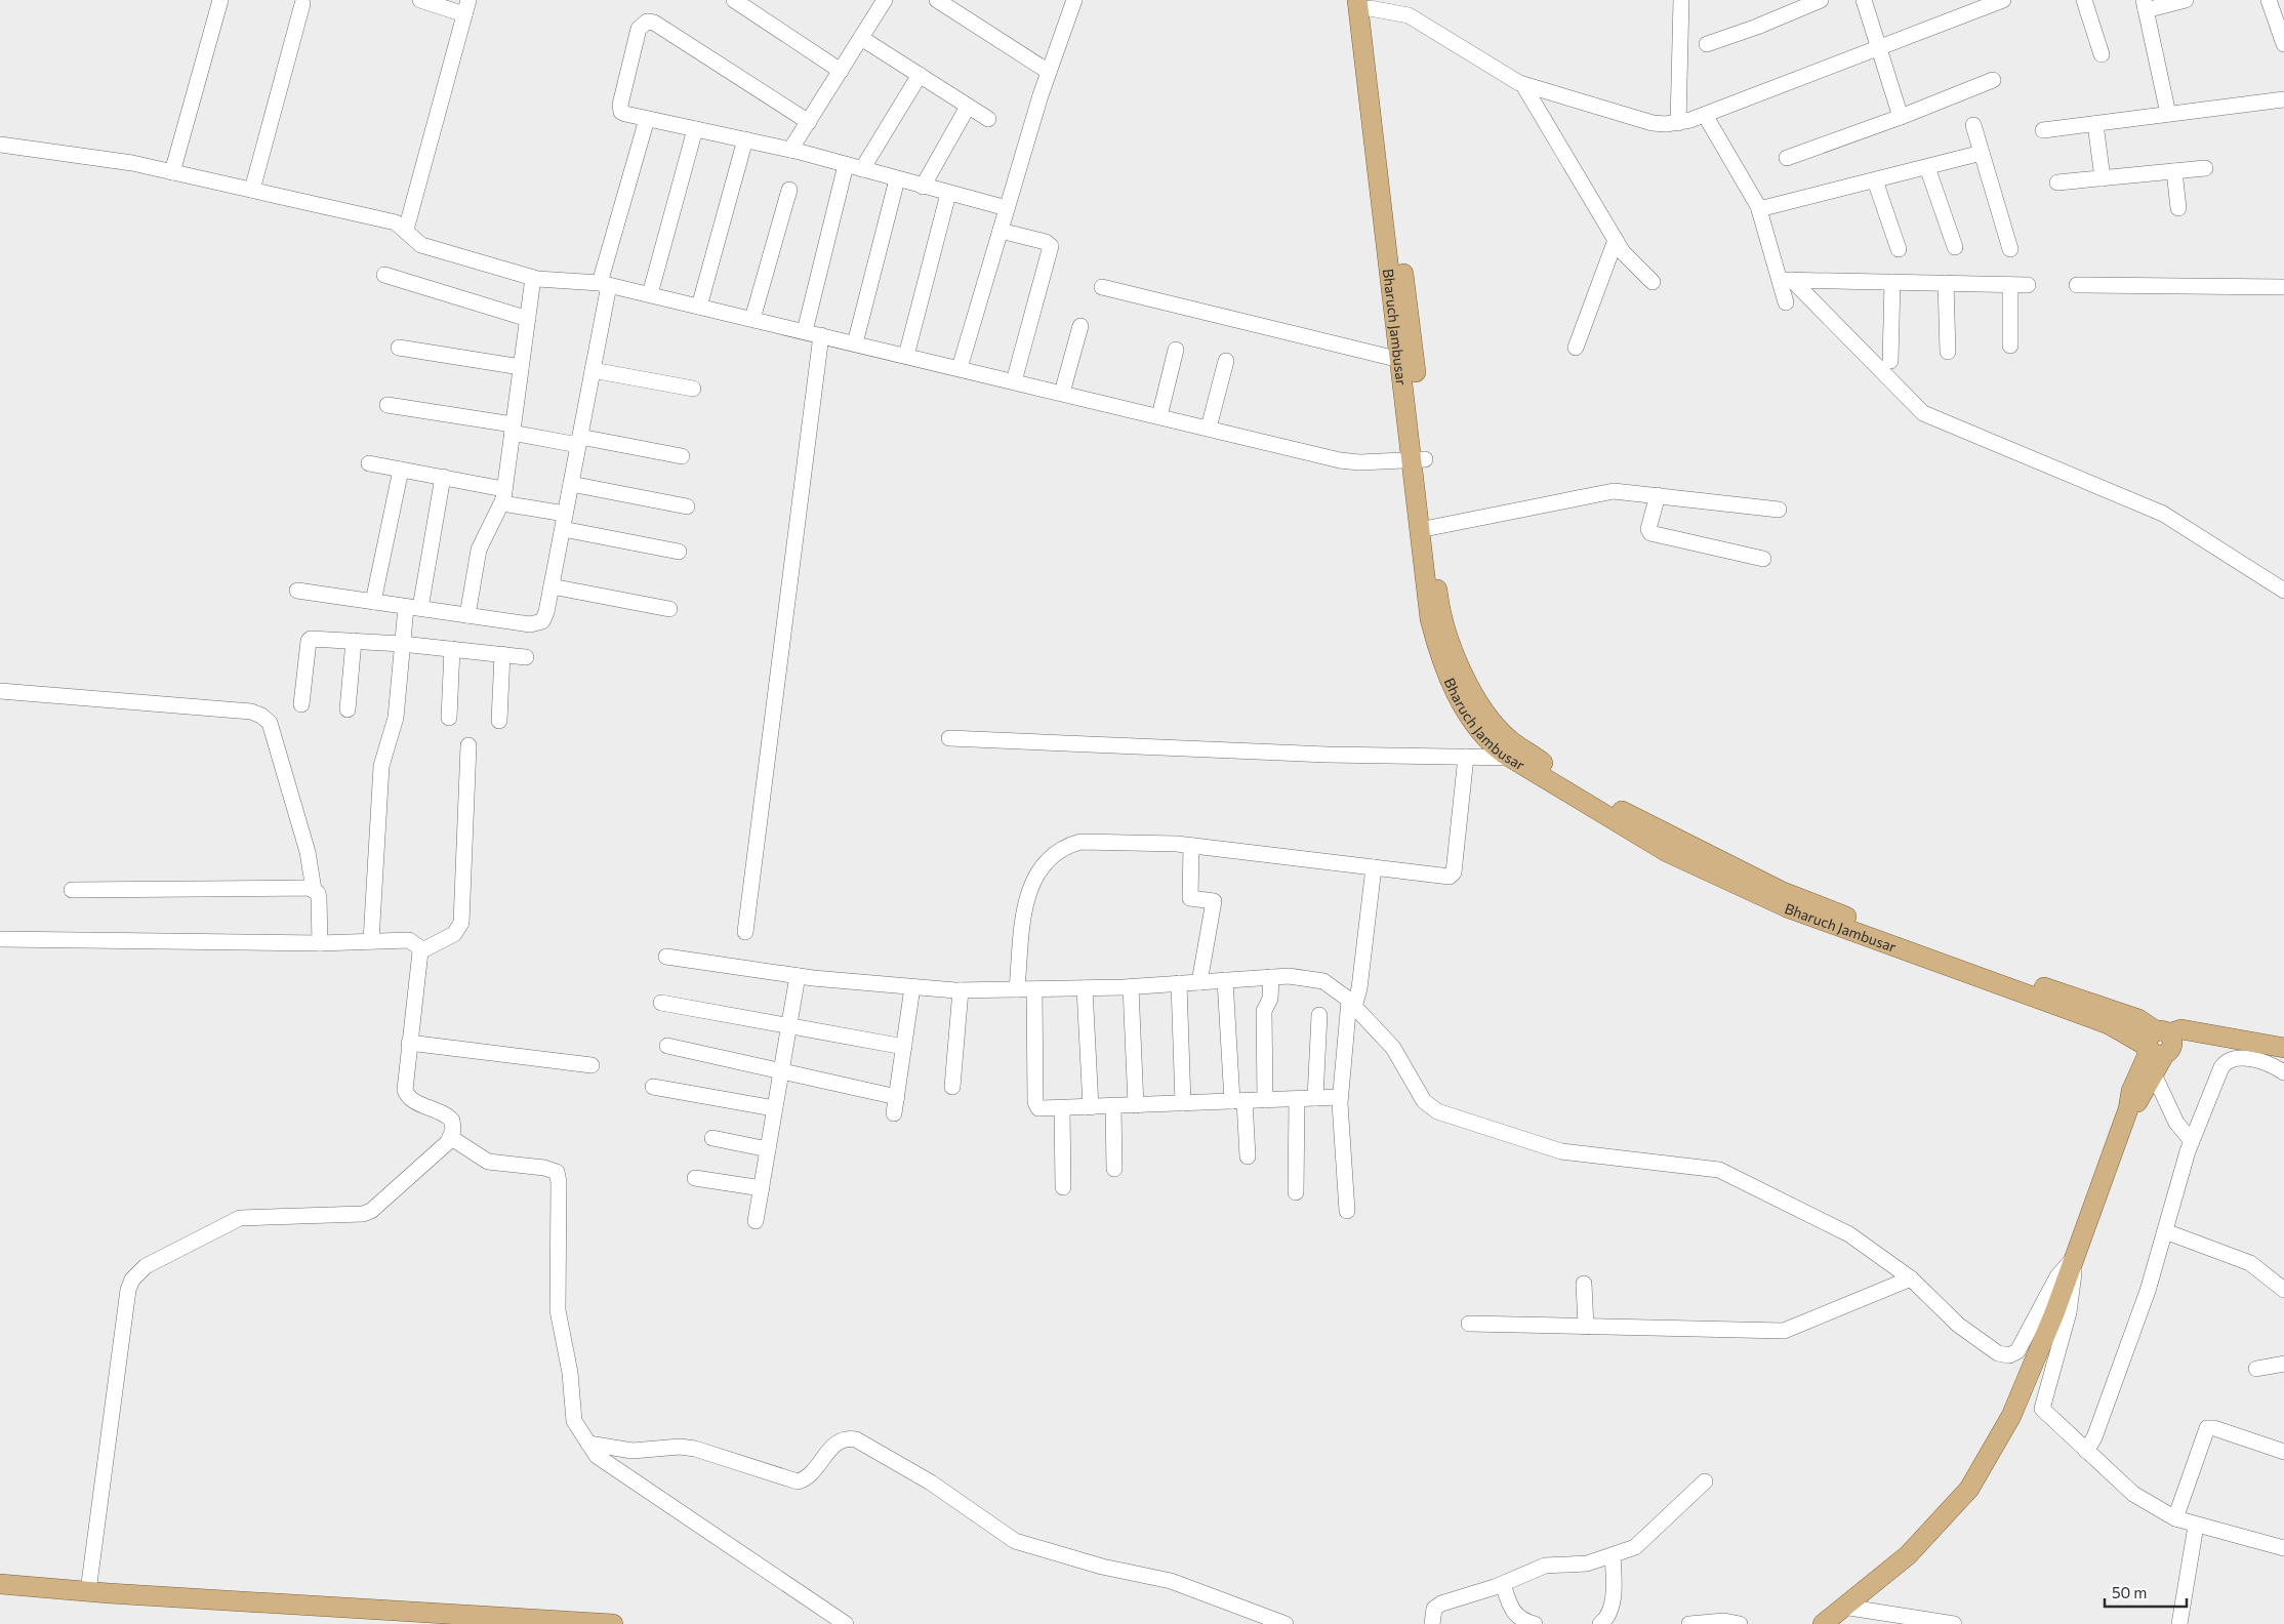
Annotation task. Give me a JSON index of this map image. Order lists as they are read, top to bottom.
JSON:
{
  "streets": {
    "main road": ["Bharuch Jambusar"]
  },
  "scale_bar": "50 m"
}
